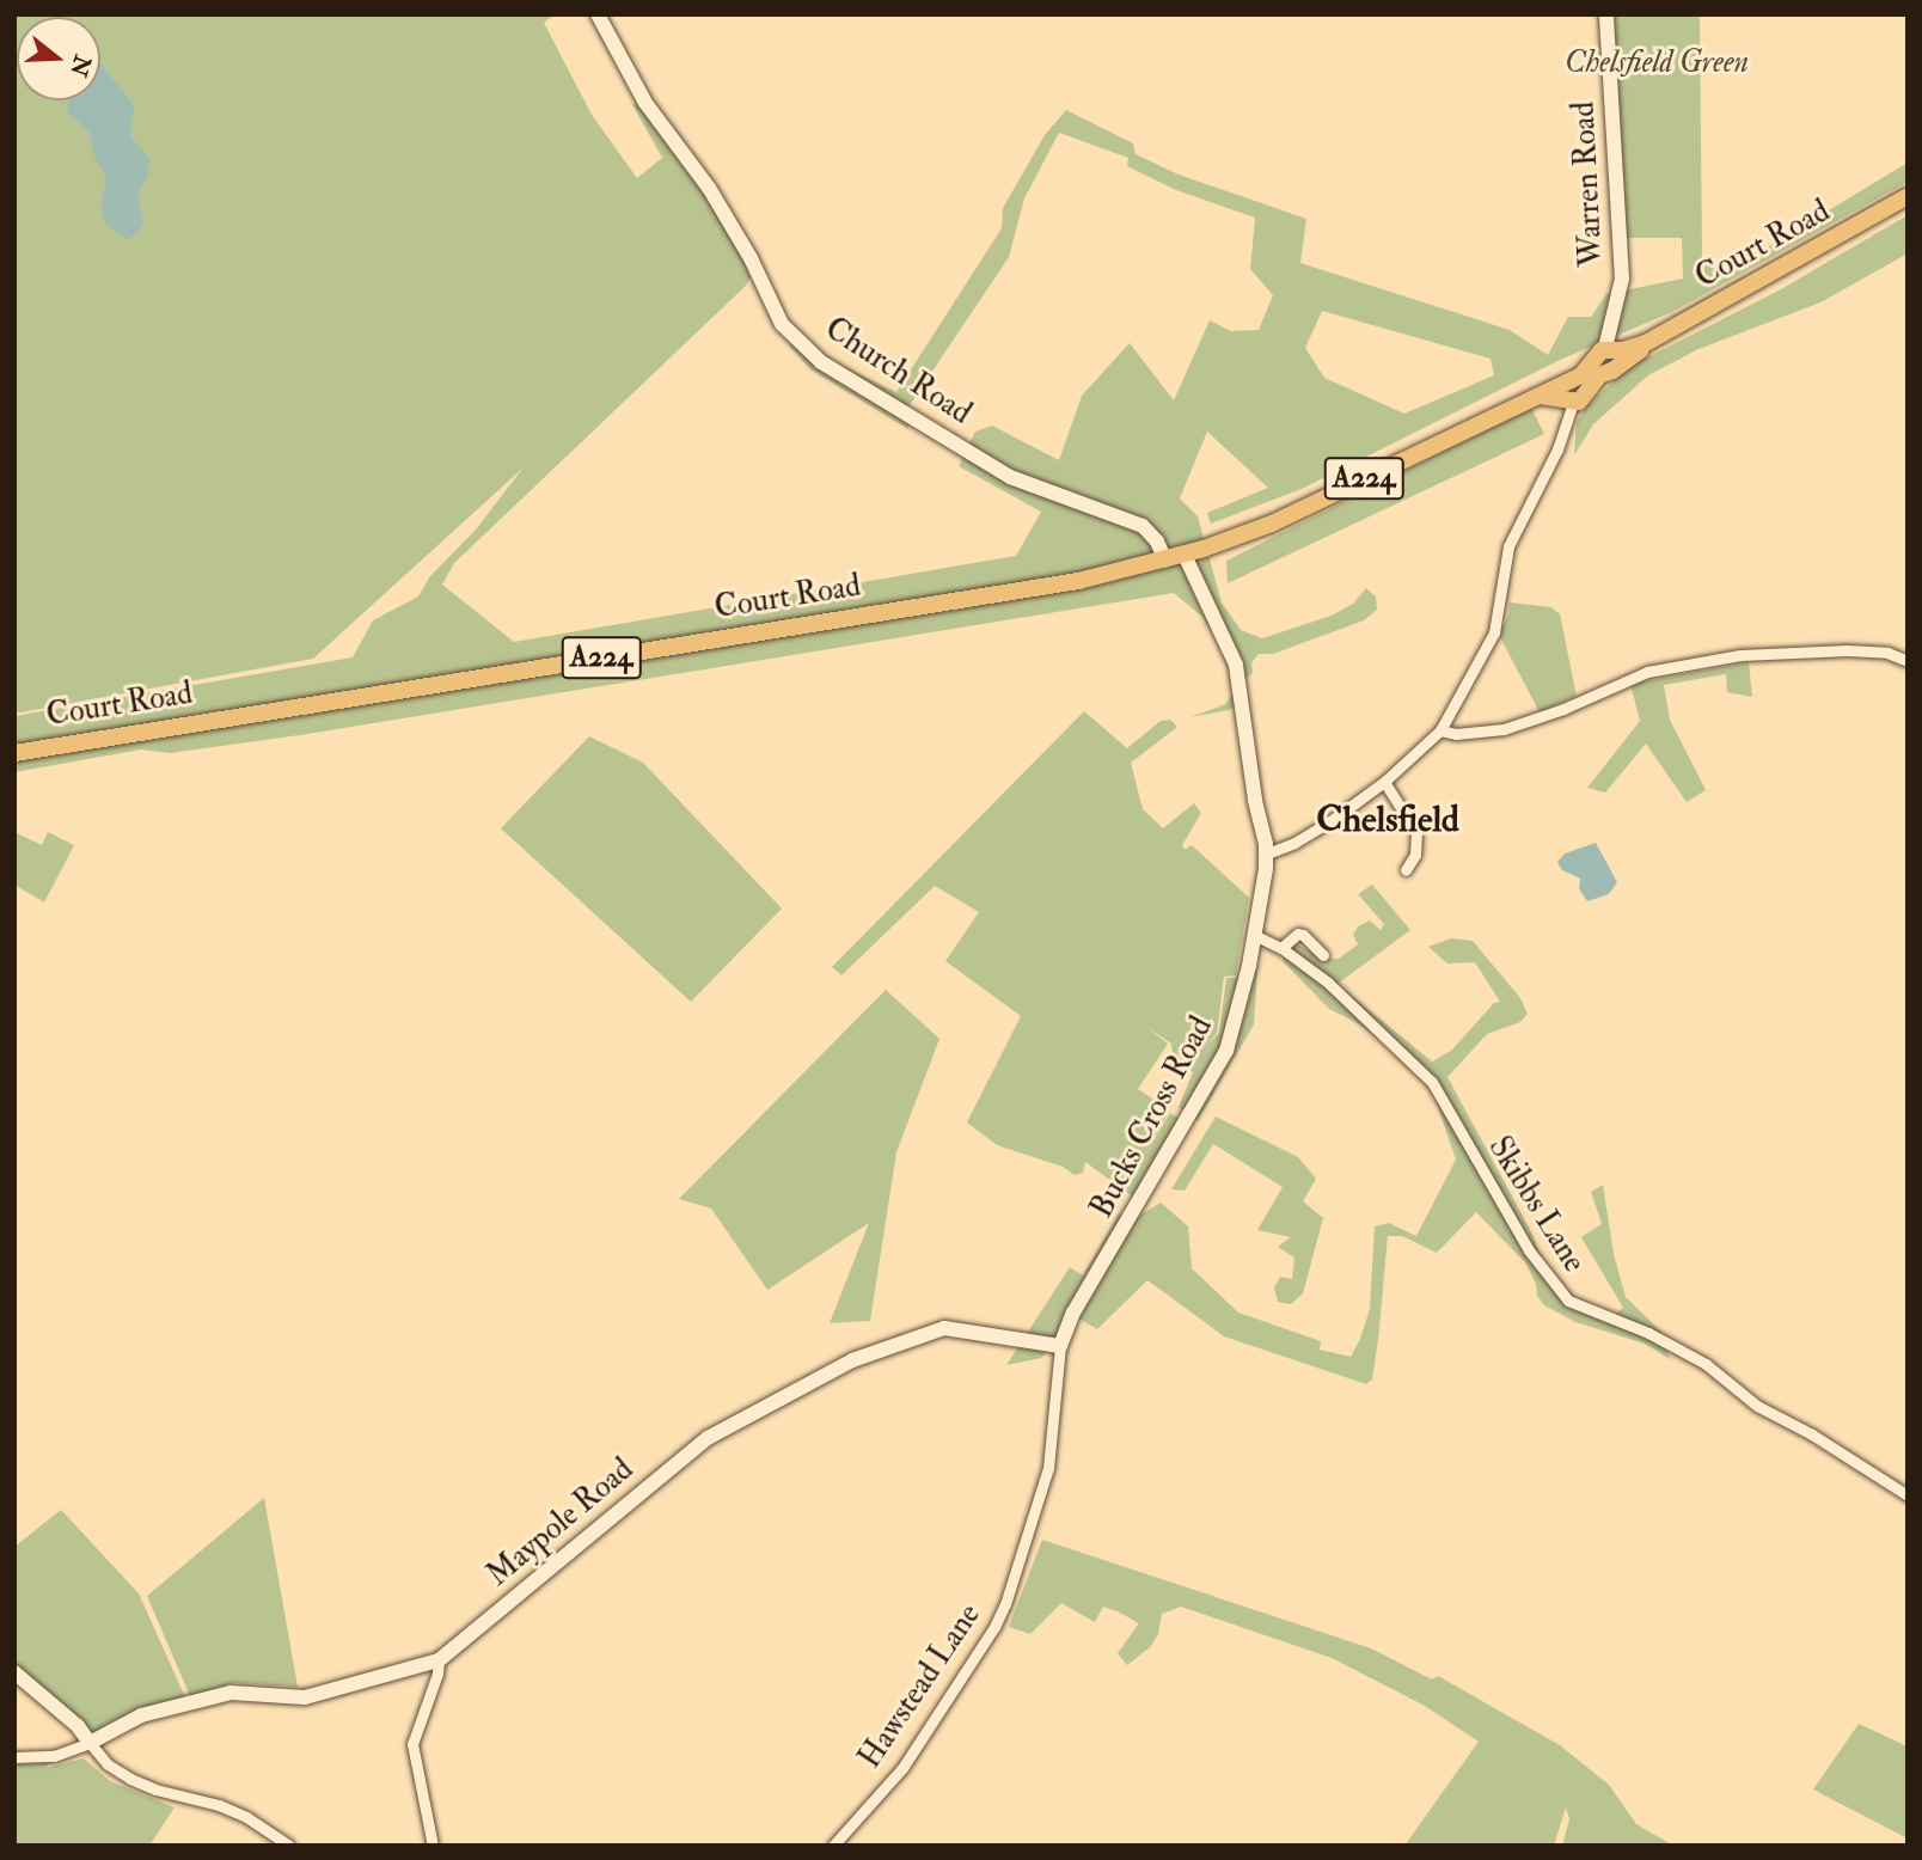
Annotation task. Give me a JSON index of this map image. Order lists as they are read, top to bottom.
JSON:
{
  "streets": {
    "main road": ["Court Road", "A224"],
    "street": [
      "Warren Road",
      "Church Road",
      "Bucks Cross Road",
      "Skibbs Lane",
      "Maypole Road",
      "Hawstead Lane"
    ]
  },
  "crossings": [
    ["Warren Road", "Court Road"],
    ["Court Road", "Church Road"],
    ["Bucks Cross Road", "Skibbs Lane"],
    ["Bucks Cross Road", "Maypole Road"],
    ["Bucks Cross Road", "Hawstead Lane"],
    ["Maypole Road", "Hawstead Lane"]
  ],
  "districts": ["Chelsfield"],
  "parks": ["Chelsfield Green"],
  "north": "right"
}
